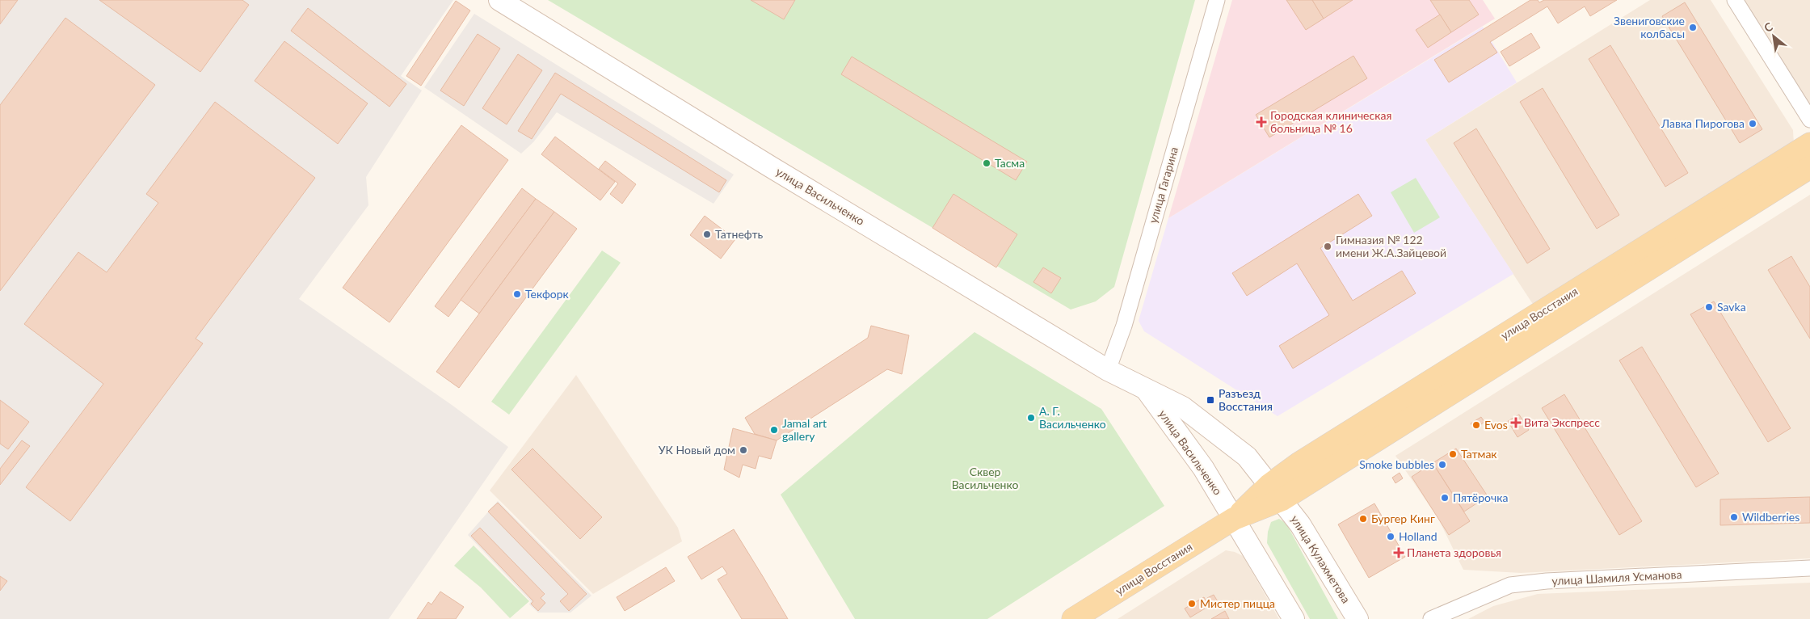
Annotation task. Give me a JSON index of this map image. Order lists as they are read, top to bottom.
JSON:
{
  "streets": {
    "main road": ["улица Васильченко", "улица Восстания", "улица Кулахметова"],
    "street": ["улица Гагарина", "улица Шамиля Усманова"]
  },
  "crossings": [
    ["улица Гагарина", "улица Васильченко"],
    ["улица Васильченко", "улица Восстания"],
    ["улица Васильченко", "улица Кулахметова"],
    ["улица Восстания", "улица Кулахметова"]
  ],
  "parks": ["Сквер Васильченко"],
  "places": {
    "other": [
      "Звениговские колбасы",
      "Лавка Пирогова",
      "Тасма",
      "Татнефть",
      "Гимназия № 122 имени Ж.А.Зайцевой",
      "Текфорк",
      "Savka",
      "А. Г. Васильченко",
      "Evos",
      "Jamal art gallery",
      "УК Новый дом",
      "Татмак",
      "Smoke bubbles",
      "Пятёрочка",
      "Wildberries",
      "Бургер Кинг",
      "Holland",
      "Мистер пицца"
    ],
    "health": ["Городская клиническая больница № 16", "Вита Экспресс", "Планета здоровья"],
    "transit": ["Разъезд Восстания"]
  },
  "north": "top left"
}
